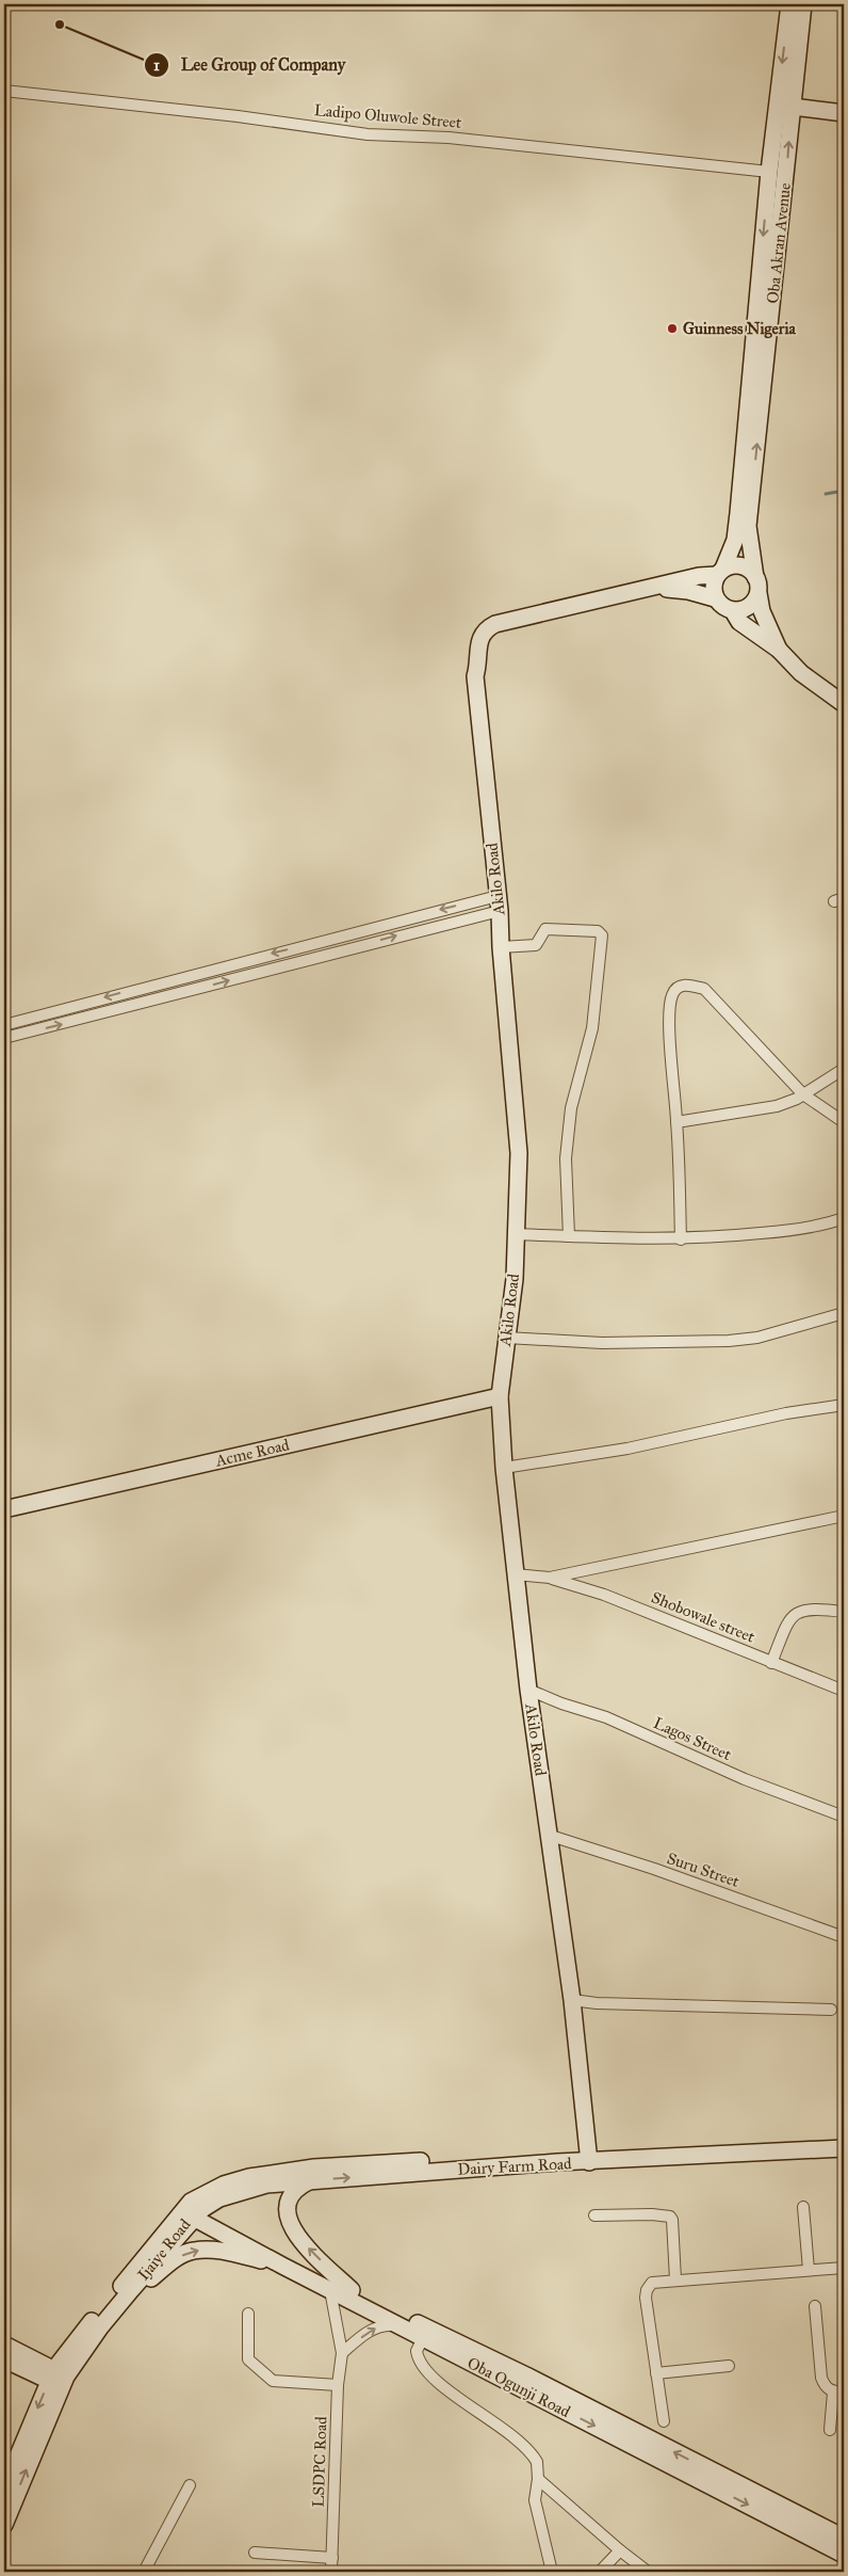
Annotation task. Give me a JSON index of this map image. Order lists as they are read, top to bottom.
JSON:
{
  "streets": {
    "main road": [
      "Oba Akran Avenue",
      "Akilo Road",
      "Acme Road",
      "Dairy Farm Road",
      "Ijaiye Road",
      "Oba Ogunji Road"
    ],
    "street": [
      "Ladipo Oluwole Street",
      "Shobowale street",
      "Lagos Street",
      "Suru Street",
      "LSDPC Road"
    ]
  },
  "crossings": [
    ["Ladipo Oluwole Street", "Oba Akran Avenue"],
    ["Oba Akran Avenue", "Akilo Road"],
    ["Akilo Road", "Acme Road"],
    ["Akilo Road", "Lagos Street"],
    ["Akilo Road", "Suru Street"],
    ["Akilo Road", "Dairy Farm Road"],
    ["Dairy Farm Road", "Ijaiye Road"],
    ["Dairy Farm Road", "Oba Ogunji Road"],
    ["Ijaiye Road", "Oba Ogunji Road"],
    ["Oba Ogunji Road", "LSDPC Road"]
  ],
  "places": ["Lee Group of Company", "Guinness Nigeria"]
}
